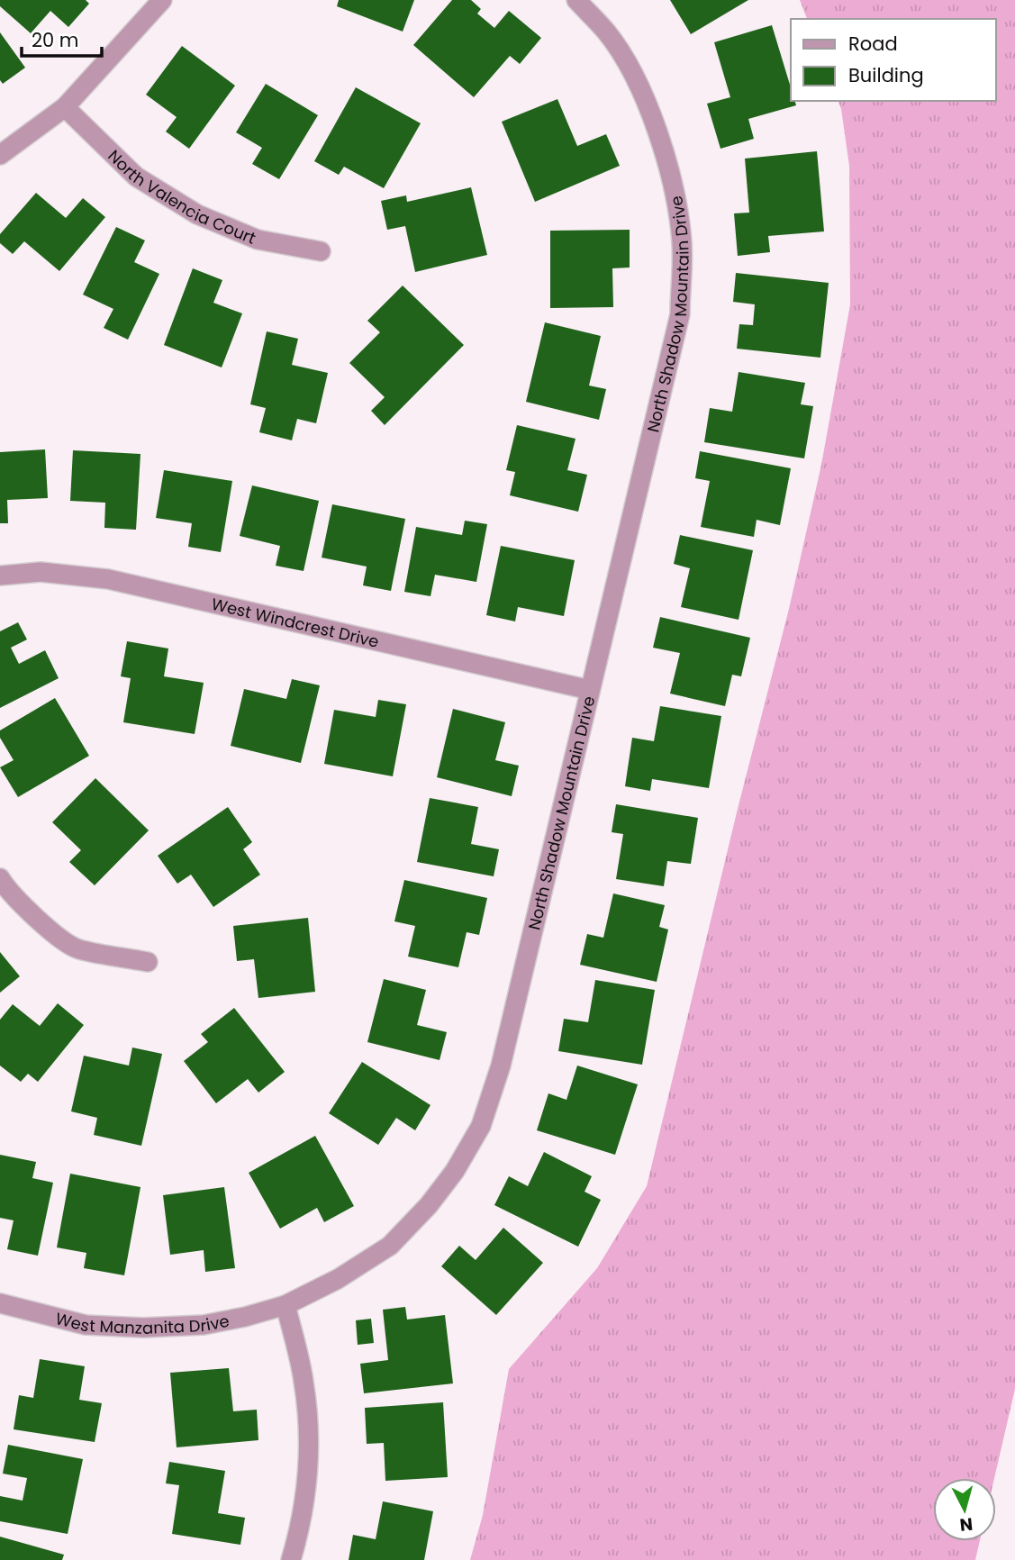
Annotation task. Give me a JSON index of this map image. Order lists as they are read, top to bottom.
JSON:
{
  "streets": {
    "street": [
      "North Valencia Court",
      "North Shadow Mountain Drive",
      "West Windcrest Drive",
      "West Manzanita Drive"
    ]
  },
  "crossings": [
    ["North Shadow Mountain Drive", "West Windcrest Drive"],
    ["North Shadow Mountain Drive", "West Manzanita Drive"]
  ],
  "legend": ["Road", "Building"],
  "scale_bar": "20 m",
  "north": "bottom"
}
